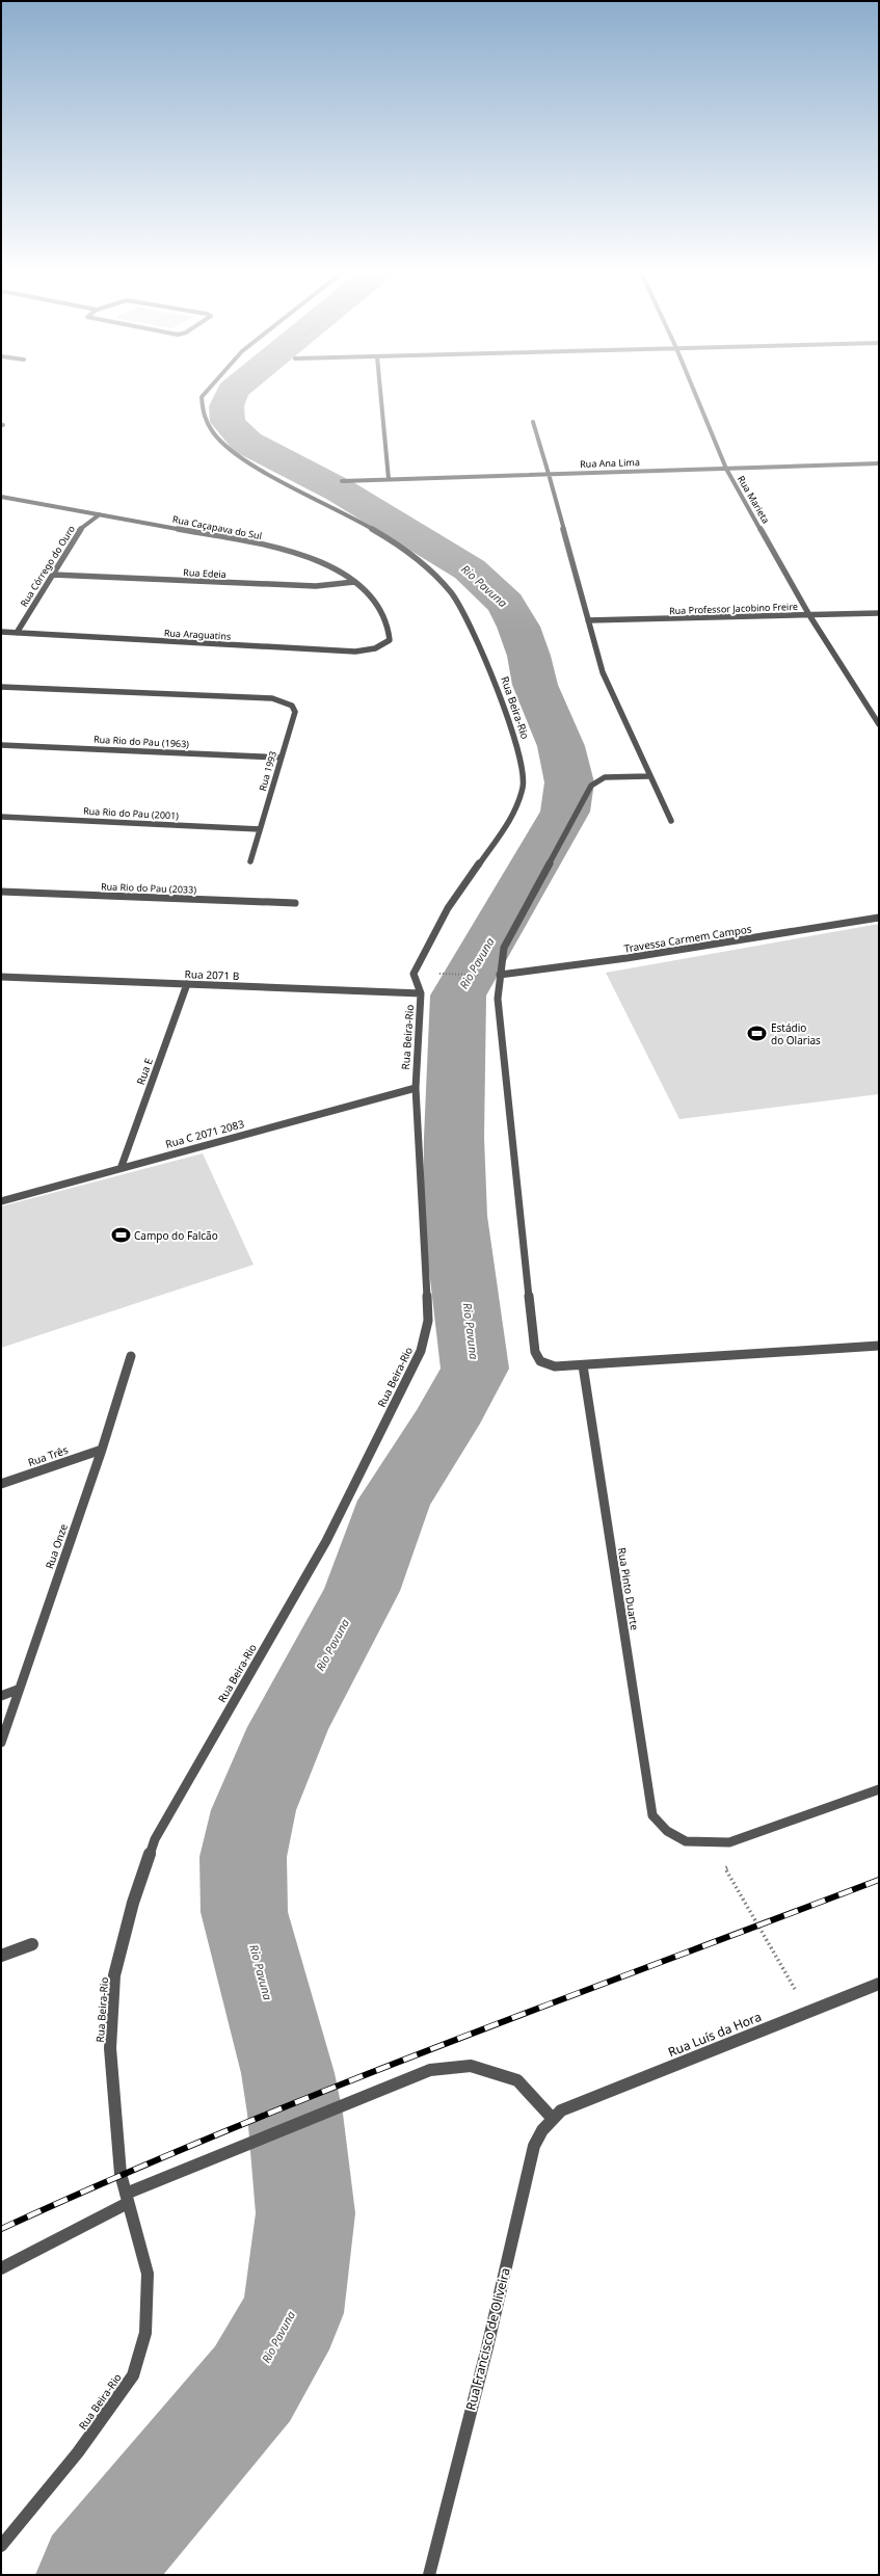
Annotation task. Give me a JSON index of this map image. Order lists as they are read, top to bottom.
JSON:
{
  "streets": {
    "street": [
      "Rua Ana Lima",
      "Rua Marieta",
      "Rua Caçapava do Sul",
      "Rua Córrego do Ouro",
      "Rua Edeia",
      "Rua Professor Jacobino Freire",
      "Rua Araguatins",
      "Rua Beira-Rio",
      "Rua Rio do Pau (1963)",
      "Rua 1993",
      "Rua Rio do Pau (2001)",
      "Rua Rio do Pau (2033)",
      "Travessa Carmem Campos",
      "Rua 2071 B",
      "Rua E",
      "Rua C 2071 2083",
      "Rua Três",
      "Rua Onze",
      "Rua Pinto Duarte",
      "Rua Luís da Hora",
      "Rua Francisco de Oliveira"
    ]
  },
  "crossings": [
    ["Rua Ana Lima", "Rua Marieta"],
    ["Rua Marieta", "Rua Professor Jacobino Freire"],
    ["Rua Caçapava do Sul", "Rua Córrego do Ouro"],
    ["Rua Caçapava do Sul", "Rua Edeia"],
    ["Rua Caçapava do Sul", "Rua Araguatins"],
    ["Rua Córrego do Ouro", "Rua Edeia"],
    ["Rua Córrego do Ouro", "Rua Araguatins"],
    ["Rua Beira-Rio", "Rua 2071 B"],
    ["Rua Beira-Rio", "Rua C 2071 2083"],
    ["Rua Rio do Pau (1963)", "Rua 1993"],
    ["Rua 1993", "Rua Rio do Pau (2001)"],
    ["Rua 2071 B", "Rua E"],
    ["Rua E", "Rua C 2071 2083"],
    ["Rua Três", "Rua Onze"],
    ["Rua Luís da Hora", "Rua Francisco de Oliveira"]
  ],
  "water": ["Rio Pavuna"],
  "places": {
    "sports": ["Estádio do Olarias", "Campo do Falcão"]
  }
}
